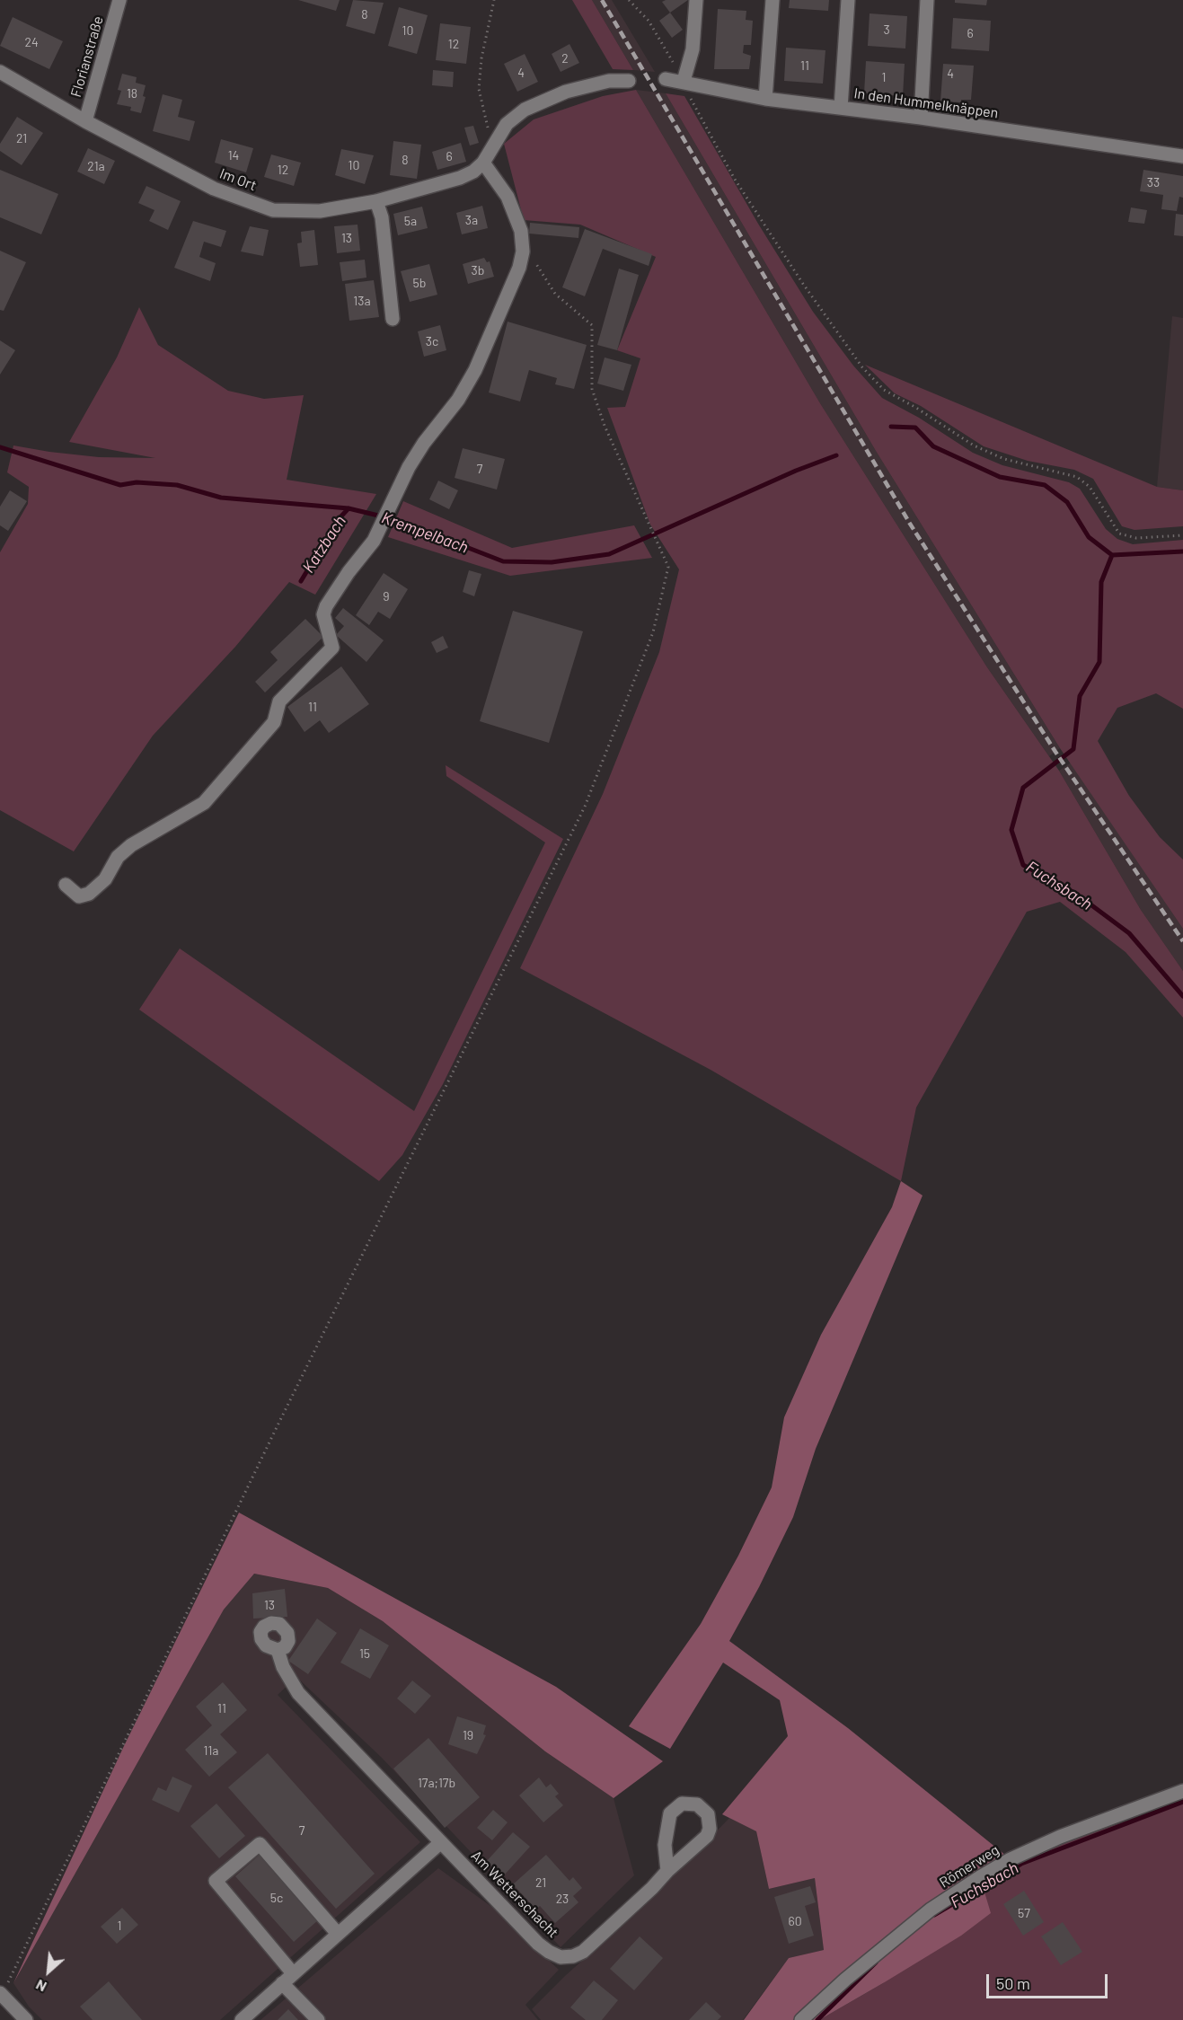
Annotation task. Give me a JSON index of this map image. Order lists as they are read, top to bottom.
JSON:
{
  "streets": {
    "street": [
      "Florianstraße",
      "In den Hummelknäppen",
      "Im Ort",
      "Römerweg",
      "Am Wetterschacht"
    ]
  },
  "crossings": [
    ["Florianstraße", "Im Ort"]
  ],
  "water": ["Krempelbach", "Katzbach", "Fuchsbach"],
  "house_numbers": [
    "8",
    "3",
    "10",
    "6",
    "24",
    "12",
    "2",
    "11",
    "4",
    "4",
    "1",
    "18",
    "21",
    "14",
    "6",
    "8",
    "10",
    "21a",
    "12",
    "33",
    "3a",
    "5a",
    "13",
    "3b",
    "5b",
    "13a",
    "3c",
    "7",
    "9",
    "11",
    "13",
    "15",
    "11",
    "19",
    "11a",
    "17a;17b",
    "7",
    "21",
    "5c",
    "23",
    "57",
    "60",
    "1"
  ],
  "scale_bar": "50 m",
  "north": "bottom left"
}
